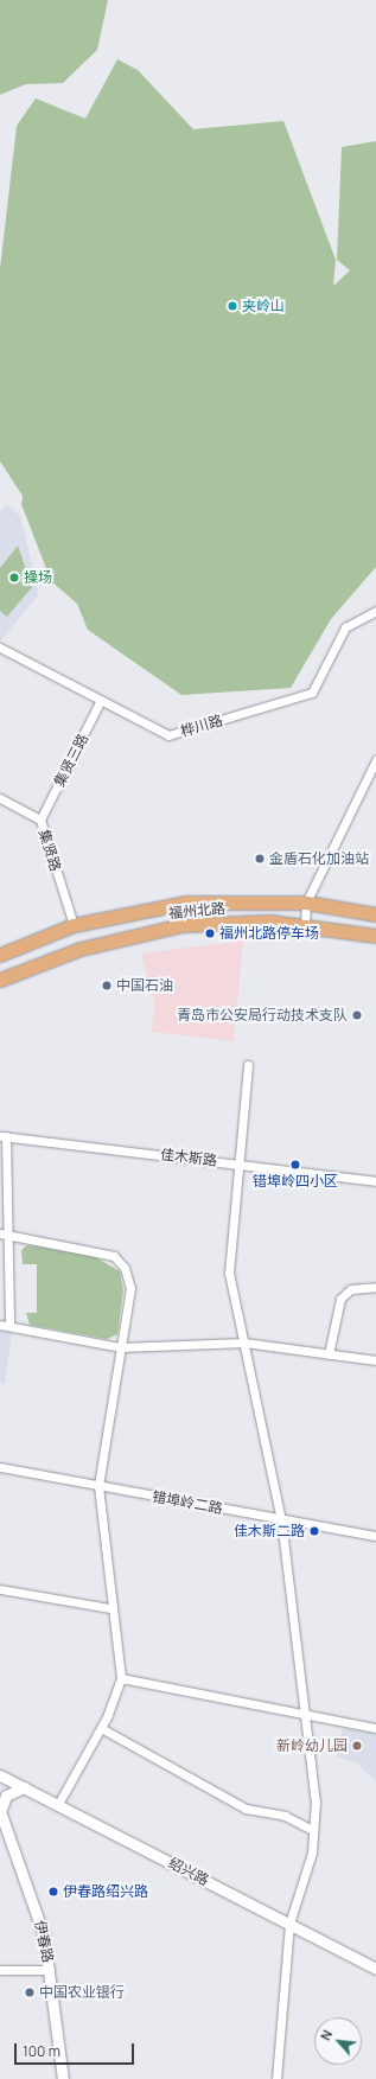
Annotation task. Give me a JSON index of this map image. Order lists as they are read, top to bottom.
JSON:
{
  "streets": {
    "main road": ["福州北路"],
    "street": [
      "桦川路",
      "集贤三路",
      "集贤路",
      "佳木斯路",
      "错埠岭二路",
      "绍兴路",
      "伊春路"
    ]
  },
  "crossings": [
    ["桦川路", "集贤三路"],
    ["集贤三路", "集贤路"],
    ["集贤路", "福州北路"]
  ],
  "places": [
    "夹岭山",
    "操场",
    "金盾石化加油站",
    "福州北路停车场",
    "中国石油",
    "青岛市公安局行动技术支队",
    "错埠岭四小区",
    "佳木斯二路",
    "新岭幼儿园",
    "伊春路绍兴路",
    "中国农业银行"
  ],
  "scale_bar": "100 m",
  "north": "top left"
}
